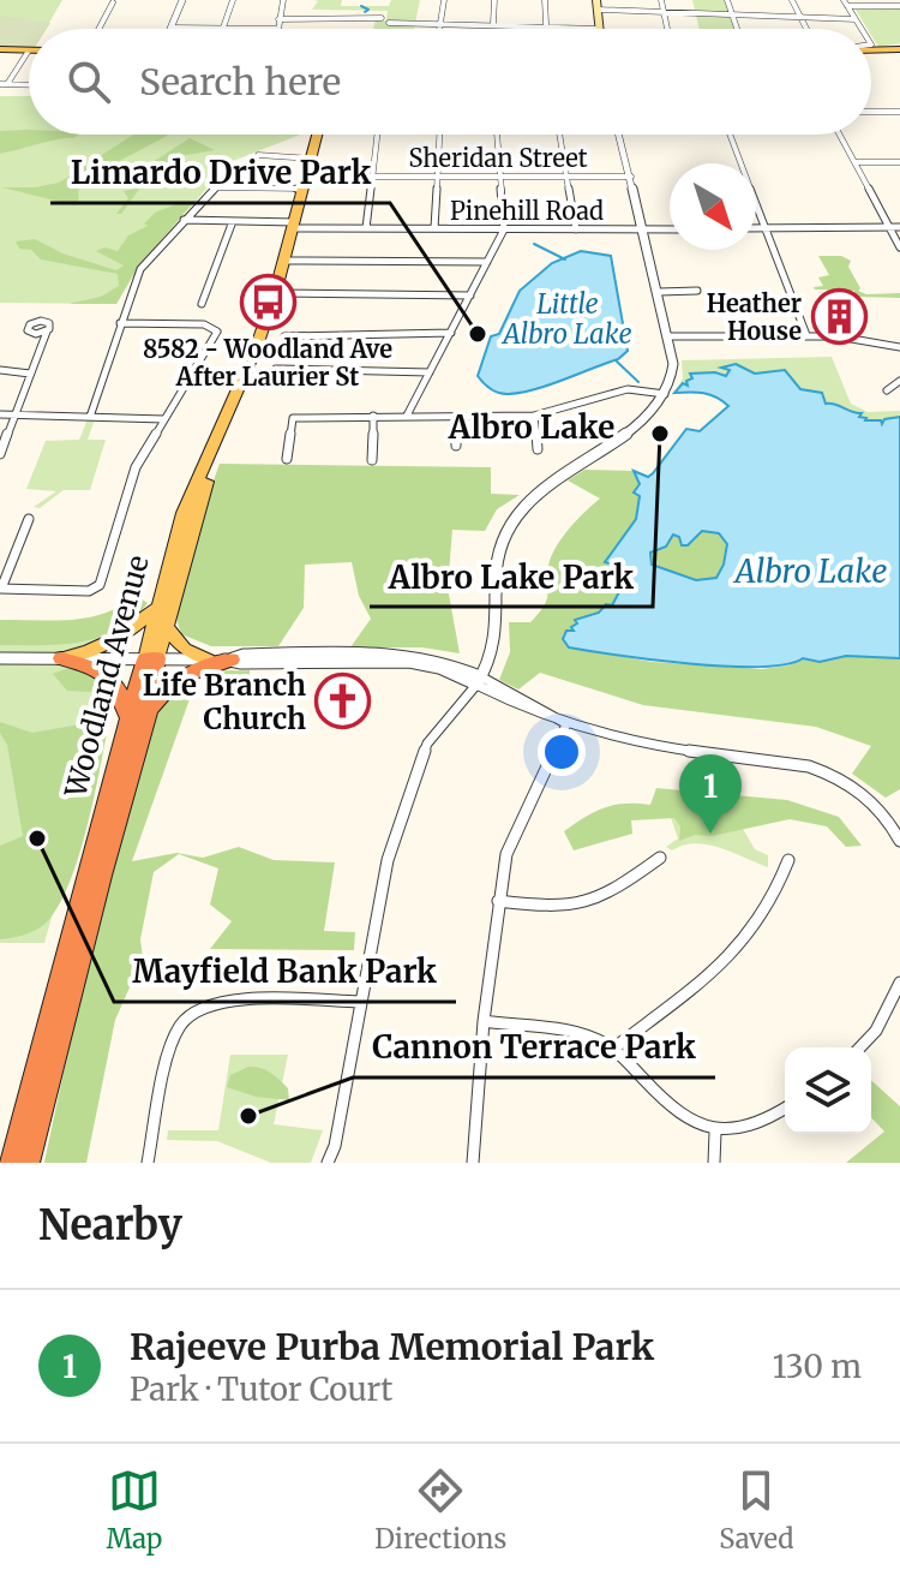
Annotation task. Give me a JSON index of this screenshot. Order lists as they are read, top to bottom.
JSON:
{
  "streets": {
    "highway": ["Woodland Avenue"],
    "street": ["Sheridan Street", "Pinehill Road"]
  },
  "crossings": [
    ["Sheridan Street", "Pinehill Road"],
    ["Sheridan Street", "Woodland Avenue"],
    ["Pinehill Road", "Woodland Avenue"]
  ],
  "districts": ["Albro Lake"],
  "water": ["Little Albro Lake", "Albro Lake"],
  "places": {
    "bus stop": ["8582 - Woodland Ave After Laurier St"],
    "building": ["Heather House"],
    "other": [
      "Limardo Drive Park",
      "Albro Lake Park",
      "Mayfield Bank Park",
      "Cannon Terrace Park"
    ],
    "church": ["Life Branch Church"]
  },
  "north": "bottom right",
  "page": {
    "search": "Search here",
    "pins": "1",
    "heading": "Nearby",
    "list": [
      {
        "mark": "1",
        "name": "Rajeeve Purba Memorial Park",
        "note": "Park · Tutor Court",
        "value": "130 m"
      }
    ],
    "nav": ["Map", "Directions", "Saved"]
  }
}
